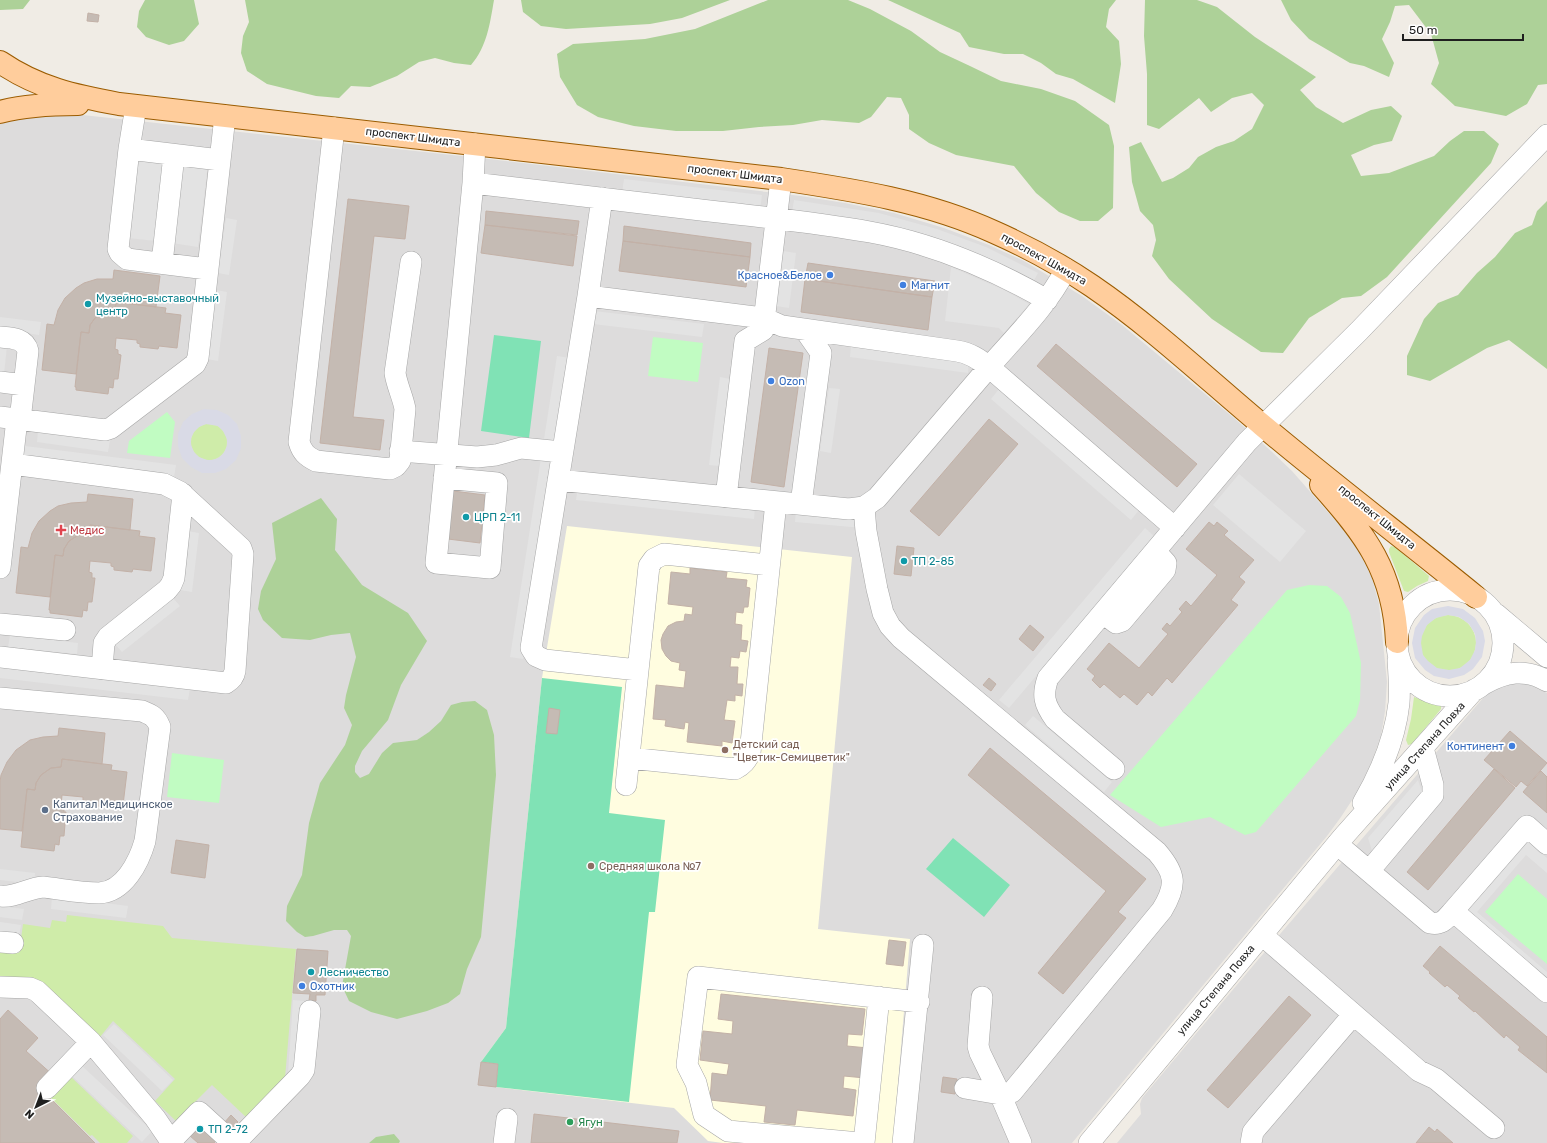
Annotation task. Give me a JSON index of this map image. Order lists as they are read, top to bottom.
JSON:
{
  "streets": {
    "main road": ["проспект Шмидта"],
    "street": ["улица Степана Повха"]
  },
  "crossings": [
    ["проспект Шмидта", "улица Степана Повха"]
  ],
  "places": {
    "other": [
      "Красное&Белое",
      "Магнит",
      "Музейно-выставочный центр",
      "Ozon",
      "ЦРП 2-11",
      "ТП 2-85",
      "Континент",
      "Детский сад \"Цветик-Семицветик\"",
      "Капитал Медицинское Страхование",
      "Средняя школа №7",
      "Лесничество",
      "Охотник",
      "Ягун",
      "ТП 2-72"
    ],
    "health": ["Медис"]
  },
  "scale_bar": "50 m",
  "north": "bottom left"
}
